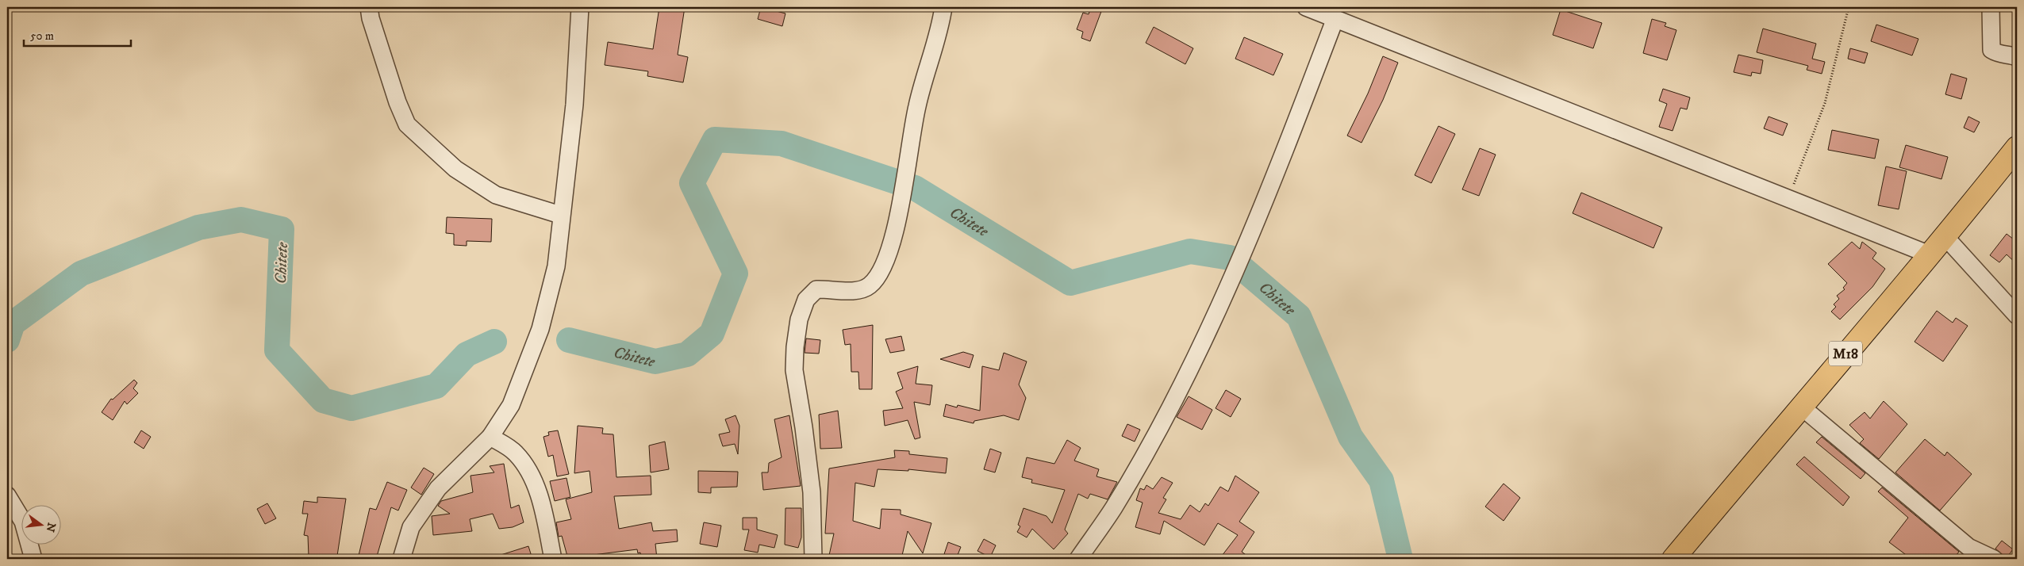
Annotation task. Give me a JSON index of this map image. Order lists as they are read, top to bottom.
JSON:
{
  "streets": {
    "main road": ["M18"]
  },
  "water": ["Chitete"],
  "scale_bar": "50 m",
  "north": "right"
}
